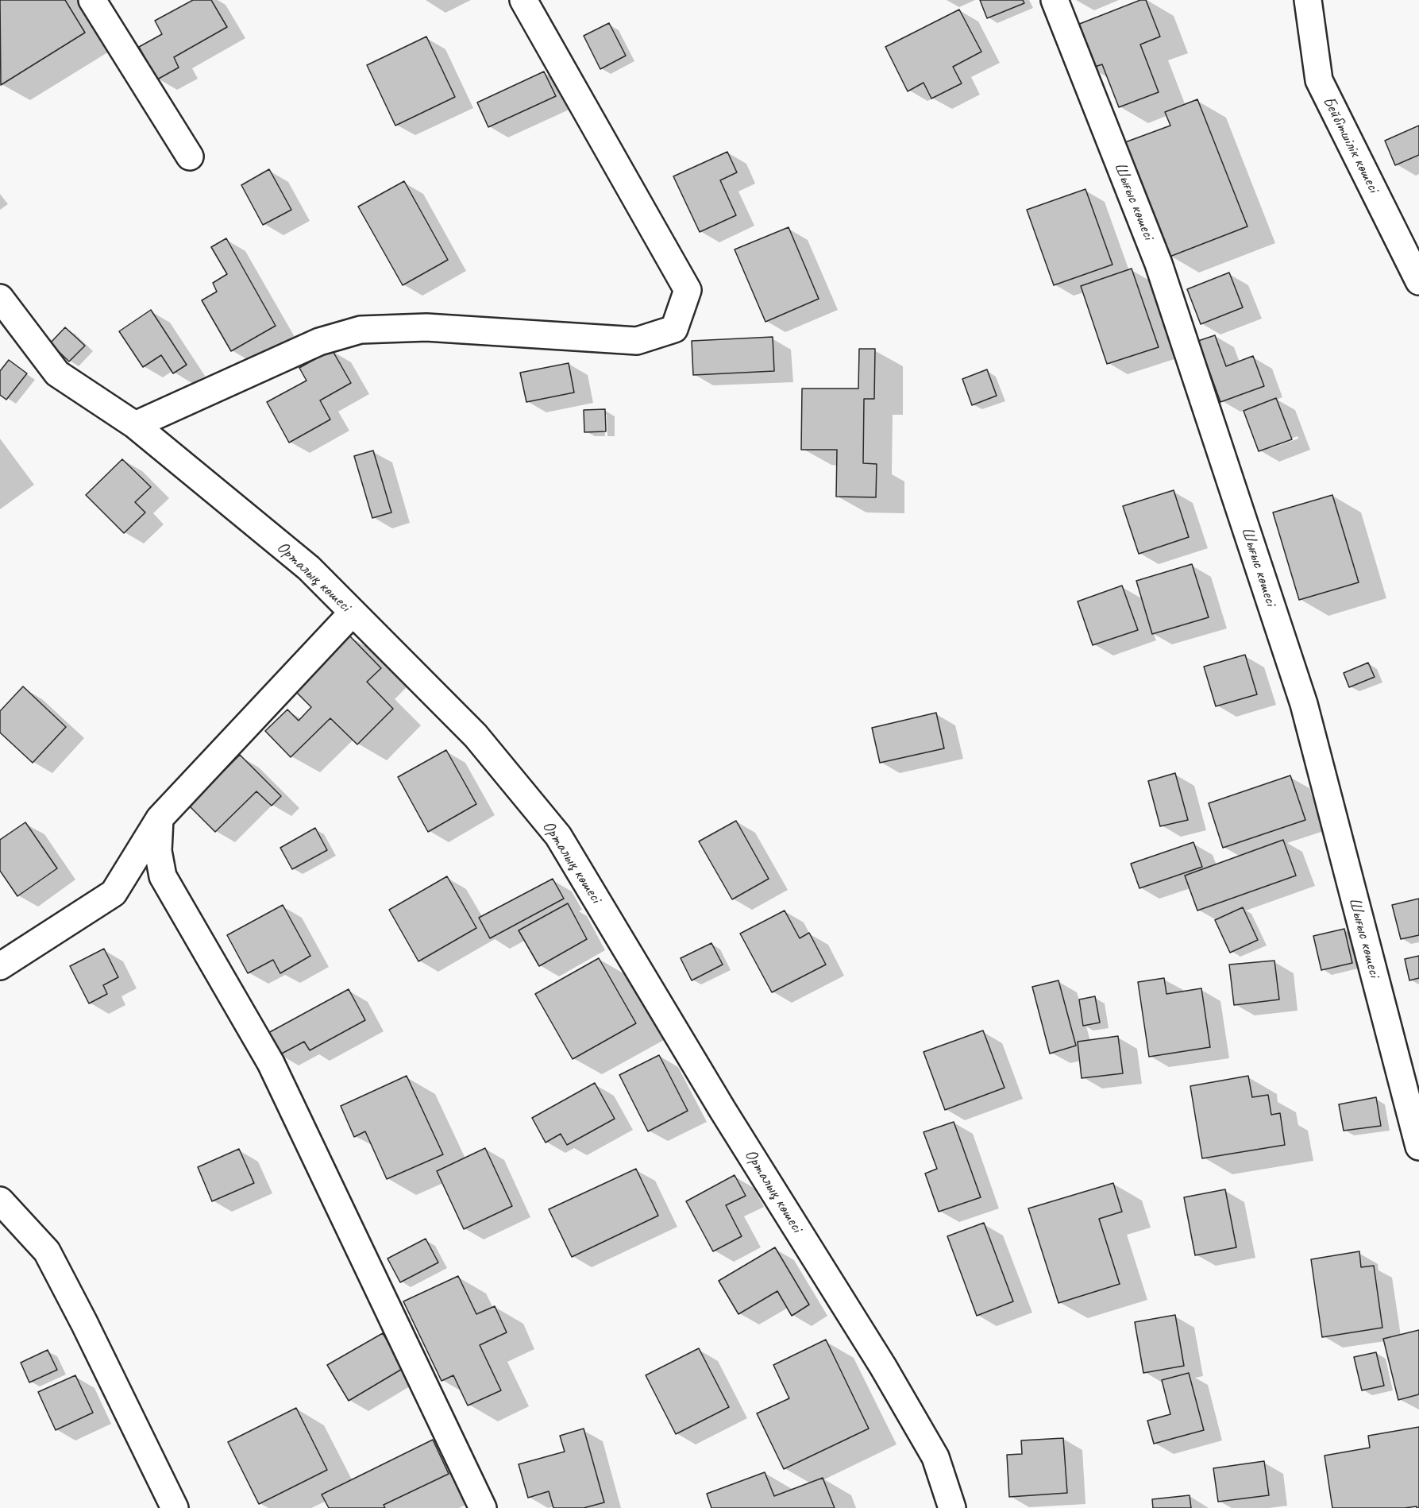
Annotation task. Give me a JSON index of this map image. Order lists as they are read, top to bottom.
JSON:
{
  "streets": {
    "street": ["Бейбітшілік көшесі", "Шығыс көшесі", "Орталық көшесі"]
  }
}
